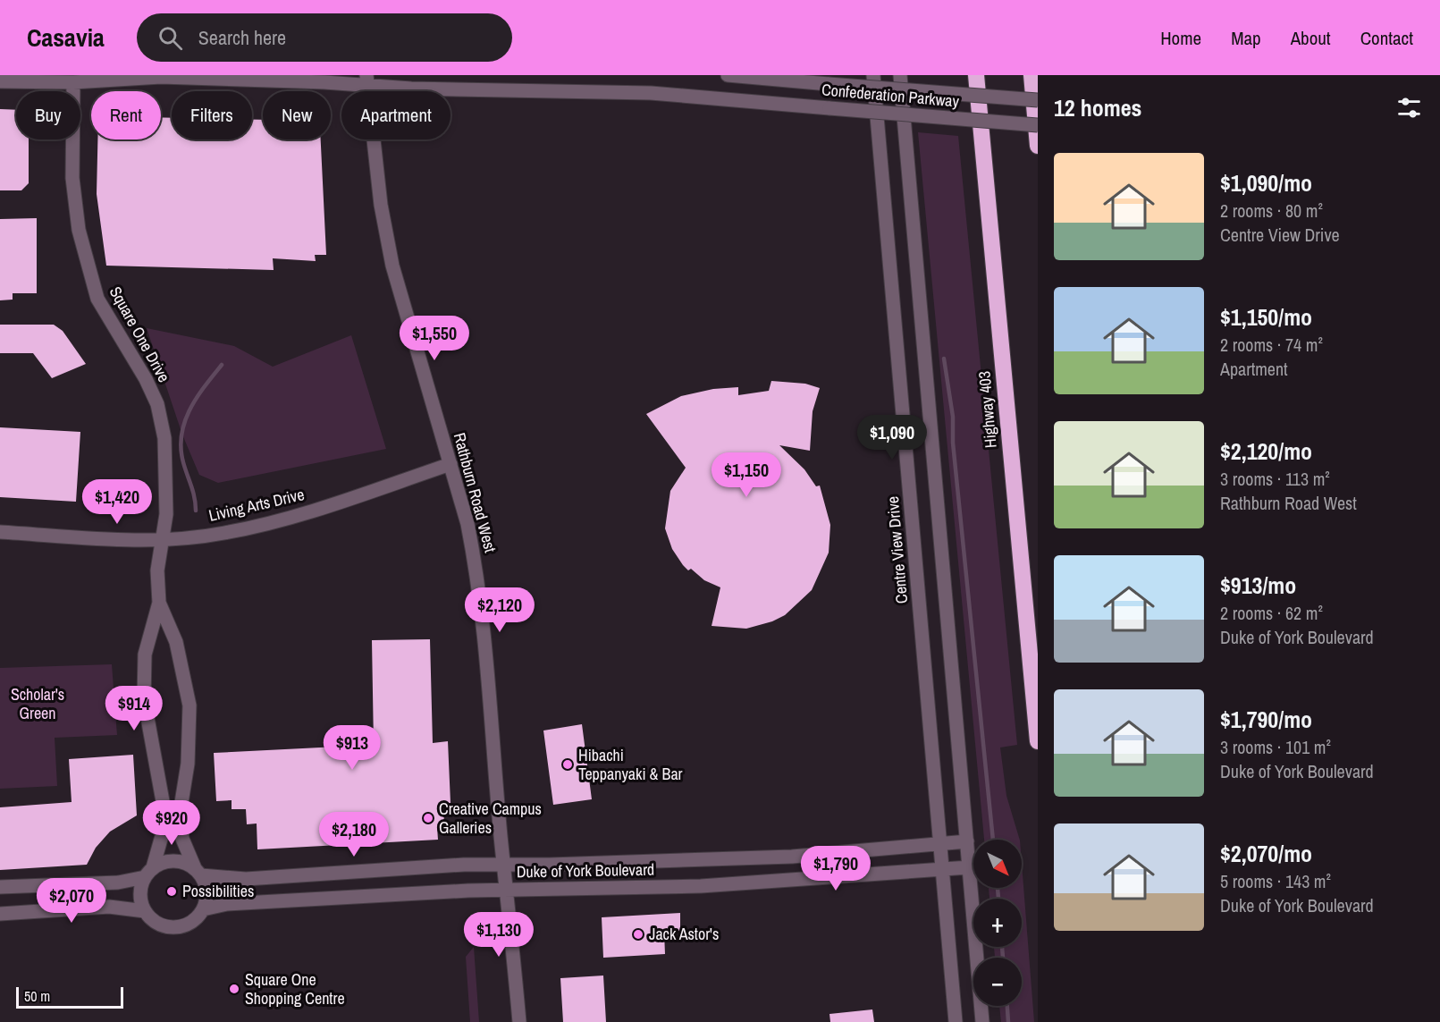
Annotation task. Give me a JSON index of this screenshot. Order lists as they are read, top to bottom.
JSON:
{
  "streets": {
    "highway": ["Highway 403"],
    "street": [
      "Confederation Parkway",
      "Square One Drive",
      "Rathburn Road West",
      "Living Arts Drive",
      "Centre View Drive",
      "Duke of York Boulevard"
    ]
  },
  "crossings": [
    ["Confederation Parkway", "Square One Drive"],
    ["Confederation Parkway", "Rathburn Road West"],
    ["Square One Drive", "Living Arts Drive"],
    ["Square One Drive", "Duke of York Boulevard"],
    ["Rathburn Road West", "Living Arts Drive"],
    ["Rathburn Road West", "Duke of York Boulevard"],
    ["Centre View Drive", "Duke of York Boulevard"]
  ],
  "parks": ["Scholar's Green"],
  "places": [
    "Hibachi Teppanyaki & Bar",
    "Creative Campus Galleries",
    "Possibilities",
    "Jack Astor's",
    "Square One Shopping Centre"
  ],
  "scale_bar": "50 m",
  "north": "bottom right",
  "page": {
    "header": "Casavia",
    "search": "Search here",
    "nav": [
      "Home",
      "Map",
      "About",
      "Contact"
    ],
    "heading": "12 homes",
    "chip": [
      "Buy",
      "Rent",
      "Filters",
      "New",
      "Apartment"
    ],
    "list": [
      {
        "name": "$1,090/mo",
        "note": "2 rooms · 80 m² · Centre View Drive"
      },
      {
        "name": "$1,150/mo",
        "note": "2 rooms · 74 m² · Apartment"
      },
      {
        "name": "$2,120/mo",
        "note": "3 rooms · 113 m² · Rathburn Road West"
      },
      {
        "name": "$913/mo",
        "note": "2 rooms · 62 m² · Duke of York Boulevard"
      },
      {
        "name": "$1,790/mo",
        "note": "3 rooms · 101 m² · Duke of York Boulevard"
      },
      {
        "name": "$2,070/mo",
        "note": "5 rooms · 143 m² · Duke of York Boulevard"
      }
    ],
    "price": [
      "$1,550",
      "$1,090",
      "$1,150",
      "$1,420",
      "$2,120",
      "$914",
      "$913",
      "$920",
      "$2,180",
      "$1,790",
      "$2,070",
      "$1,130"
    ],
    "map_buttons": ["+", "−"],
    "scale": "50 m"
  }
}
